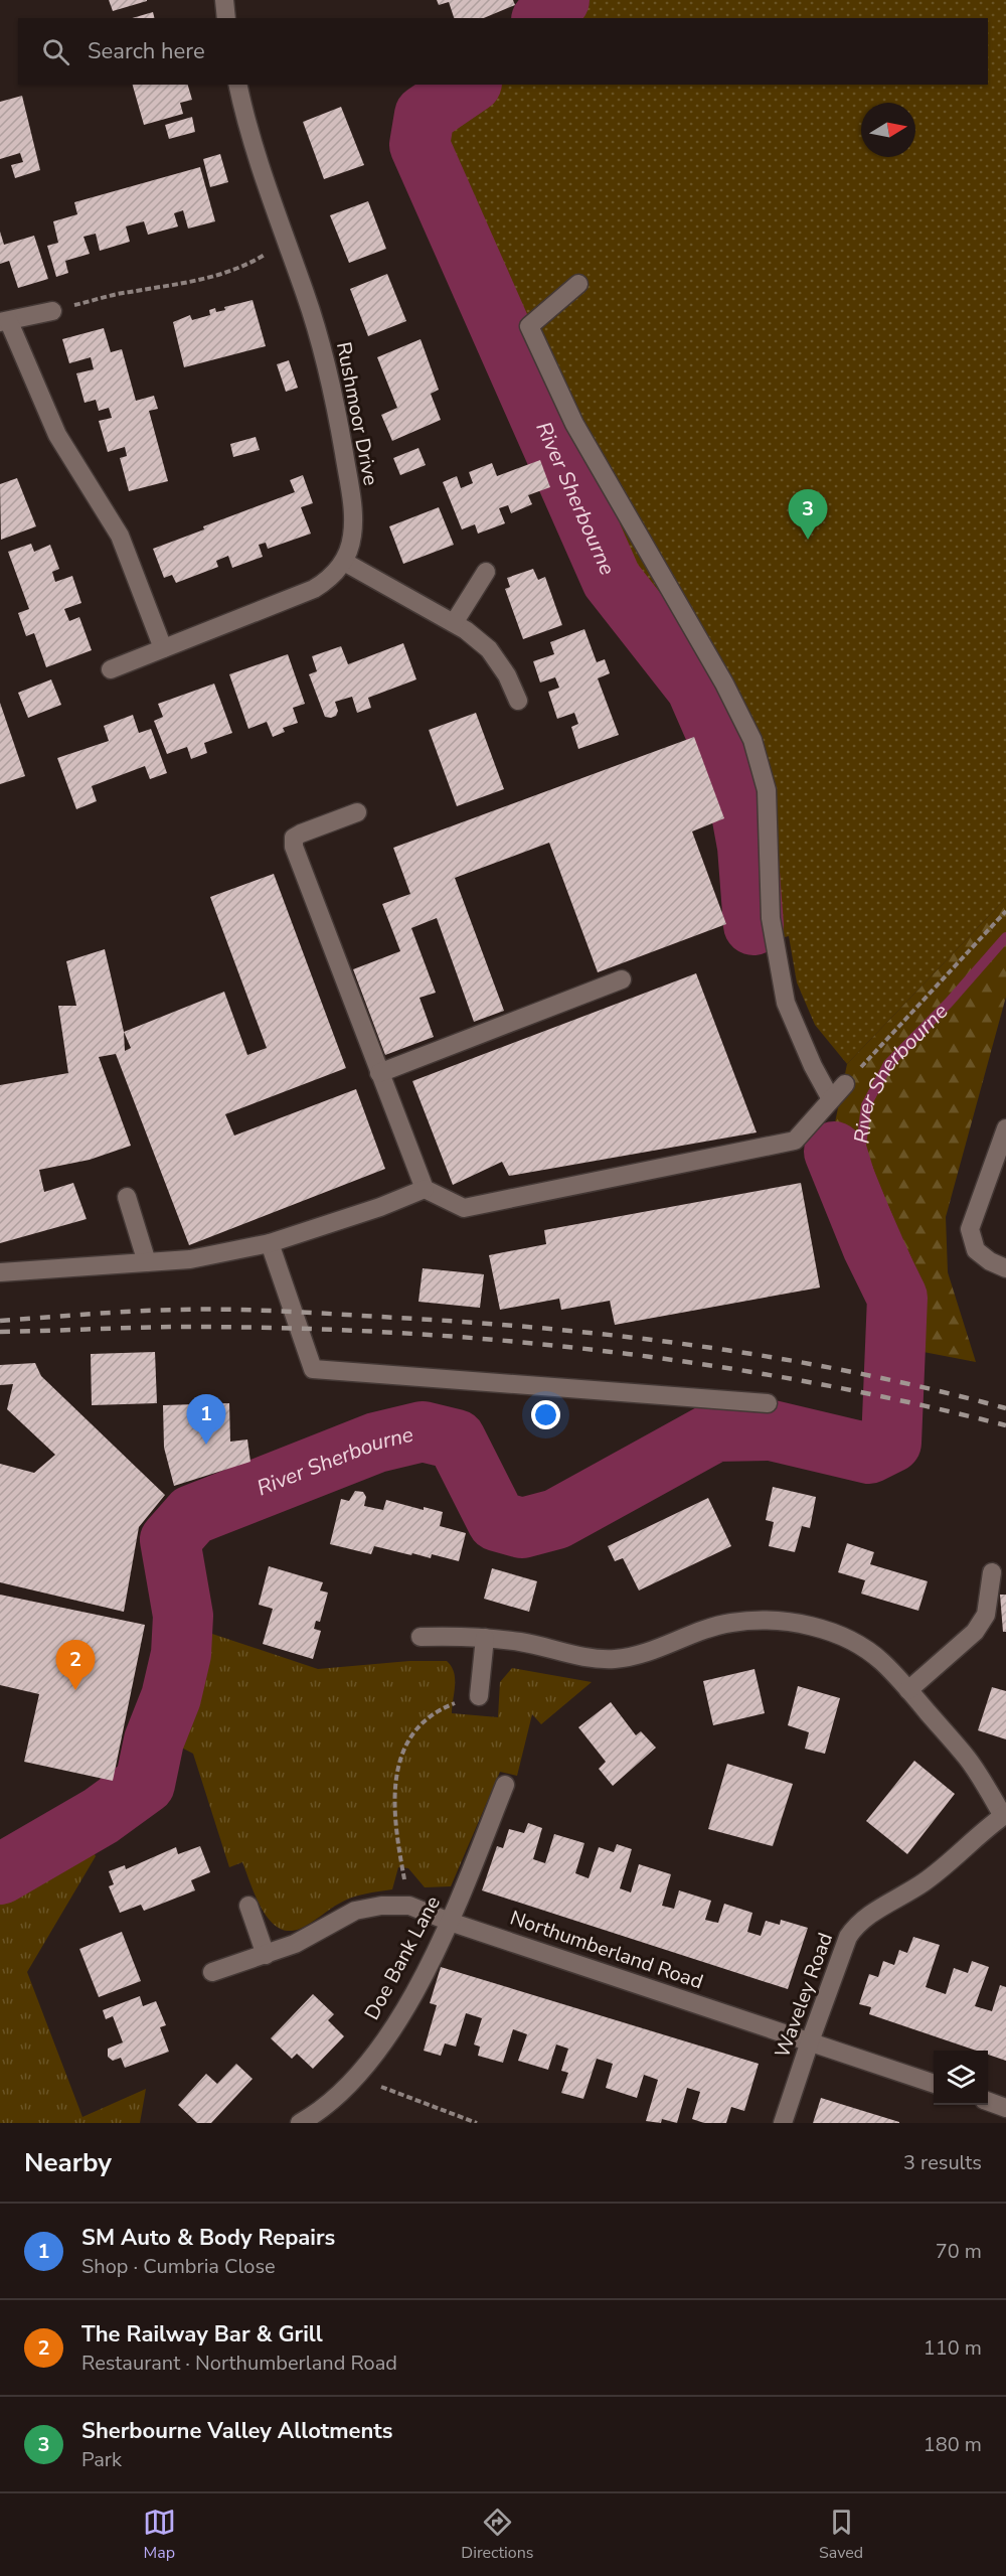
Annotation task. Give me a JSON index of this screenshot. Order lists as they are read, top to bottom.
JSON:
{
  "streets": {
    "street": [
      "Rushmoor Drive",
      "Northumberland Road",
      "Doe Bank Lane",
      "Waveley Road"
    ]
  },
  "crossings": [
    ["Northumberland Road", "Doe Bank Lane"],
    ["Northumberland Road", "Waveley Road"]
  ],
  "water": ["River Sherbourne"],
  "north": "right",
  "page": {
    "search": "Search here",
    "pins": ["3", "1", "2"],
    "heading": ["Nearby", "3 results"],
    "list": [
      {
        "mark": "1",
        "name": "SM Auto & Body Repairs",
        "note": "Shop · Cumbria Close",
        "value": "70 m"
      },
      {
        "mark": "2",
        "name": "The Railway Bar & Grill",
        "note": "Restaurant · Northumberland Road",
        "value": "110 m"
      },
      {
        "mark": "3",
        "name": "Sherbourne Valley Allotments",
        "note": "Park",
        "value": "180 m"
      }
    ],
    "nav": ["Map", "Directions", "Saved"]
  }
}
